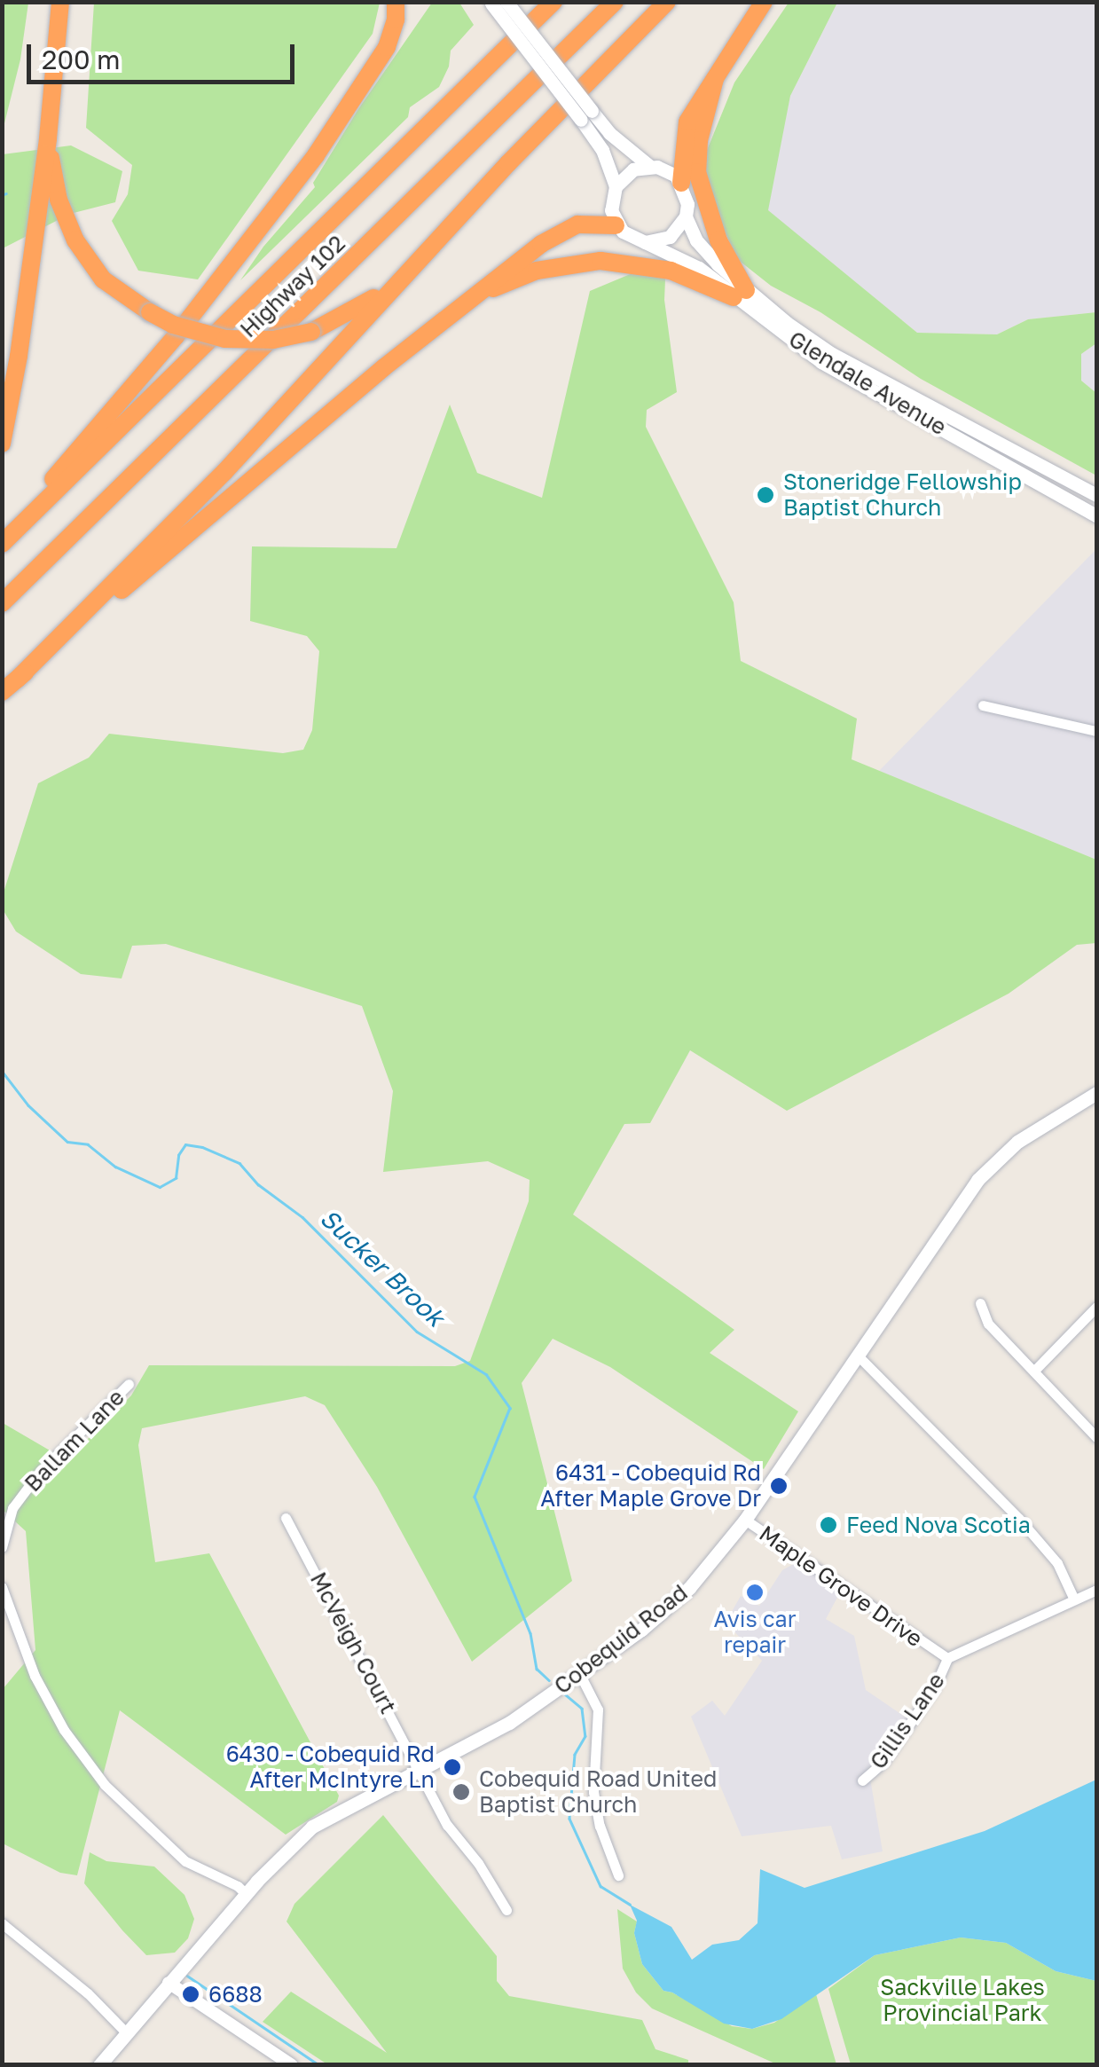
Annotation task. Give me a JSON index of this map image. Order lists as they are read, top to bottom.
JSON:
{
  "streets": {
    "highway": ["Highway 102"],
    "main road": ["Glendale Avenue", "Cobequid Road"],
    "street": [
      "Ballam Lane",
      "Maple Grove Drive",
      "McVeigh Court",
      "Gillis Lane"
    ]
  },
  "crossings": [
    ["Maple Grove Drive", "Cobequid Road"],
    ["Maple Grove Drive", "Gillis Lane"],
    ["Cobequid Road", "McVeigh Court"]
  ],
  "water": ["Sucker Brook"],
  "parks": ["Sackville Lakes Provincial Park"],
  "places": [
    "Stoneridge Fellowship Baptist Church",
    "6431 - Cobequid Rd After Maple Grove Dr",
    "Feed Nova Scotia",
    "Avis car repair",
    "6430 - Cobequid Rd After McIntyre Ln",
    "Cobequid Road United Baptist Church",
    "6688"
  ],
  "scale_bar": "200 m"
}
